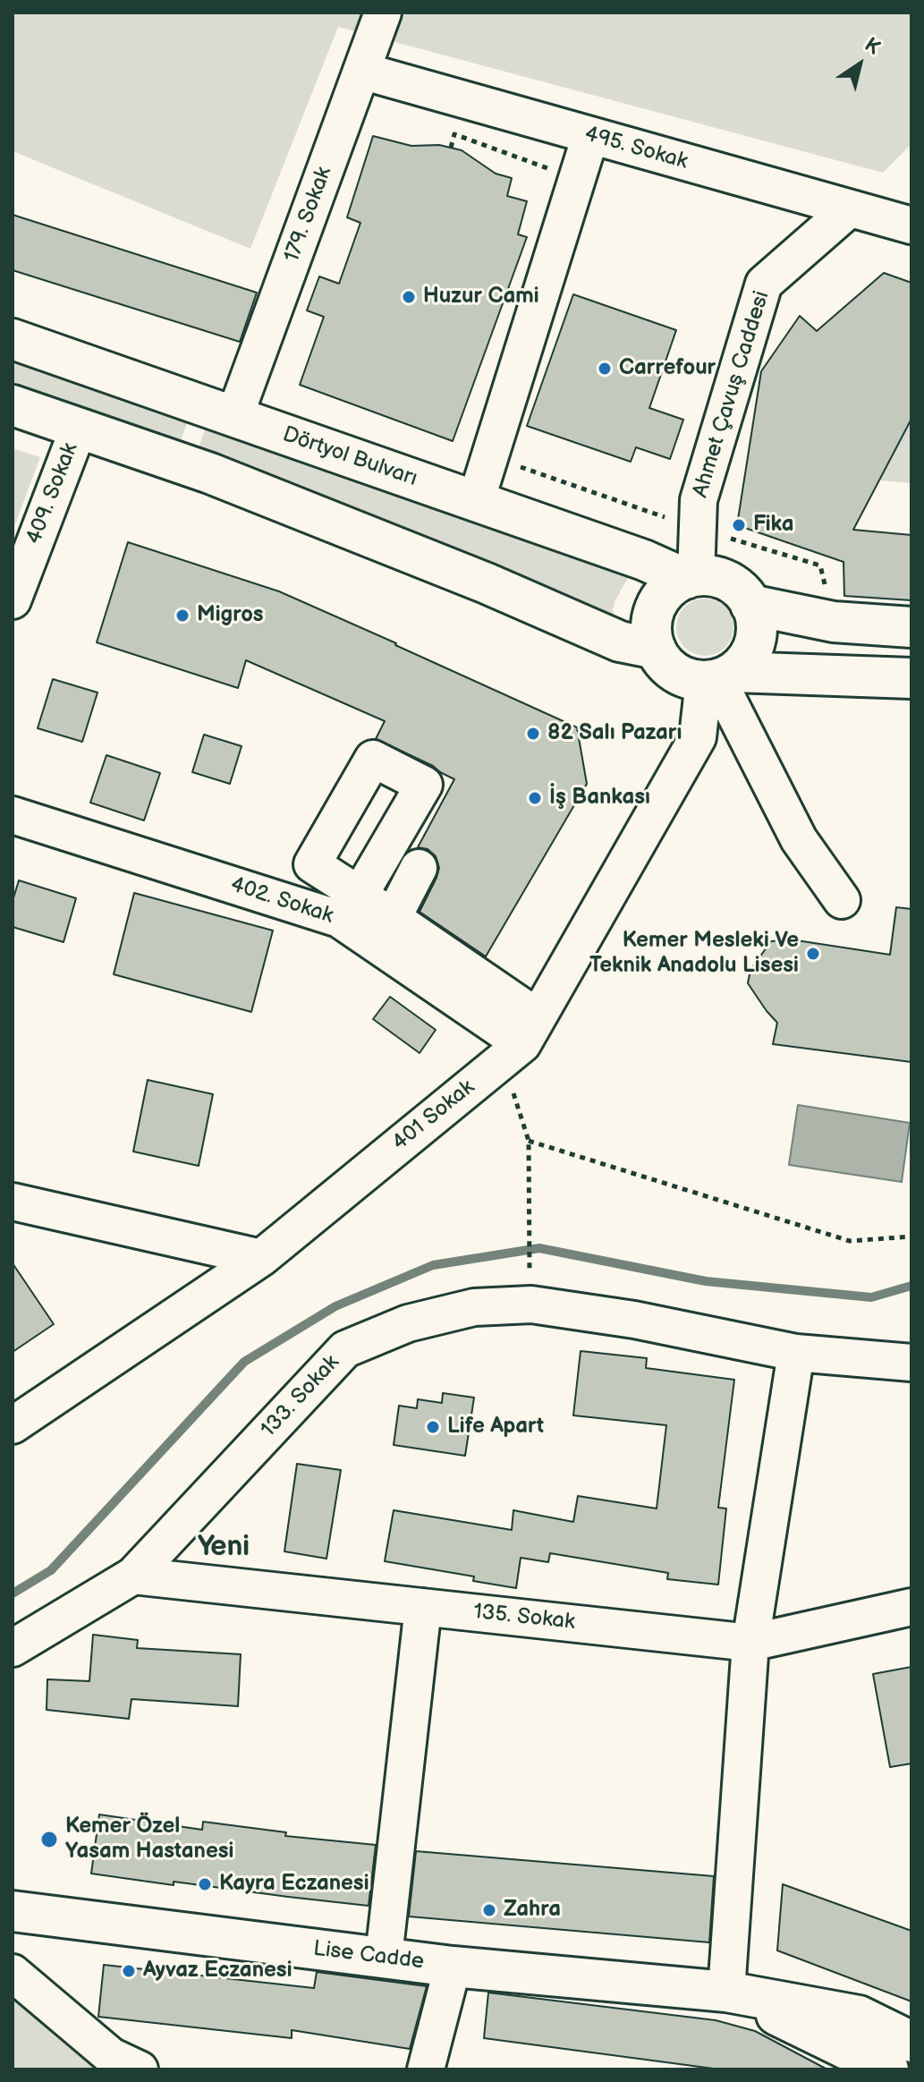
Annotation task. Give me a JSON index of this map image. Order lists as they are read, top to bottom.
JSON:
{
  "streets": {
    "main road": ["Dörtyol Bulvarı", "Lise Cadde"],
    "street": [
      "495. Sokak",
      "179. Sokak",
      "Ahmet Çavuş Caddesi",
      "409. Sokak",
      "402. Sokak",
      "401 Sokak",
      "133. Sokak",
      "135. Sokak"
    ]
  },
  "crossings": [
    ["495. Sokak", "179. Sokak"],
    ["495. Sokak", "Ahmet Çavuş Caddesi"],
    ["179. Sokak", "Dörtyol Bulvarı"],
    ["Ahmet Çavuş Caddesi", "Dörtyol Bulvarı"],
    ["Ahmet Çavuş Caddesi", "401 Sokak"],
    ["Dörtyol Bulvarı", "401 Sokak"],
    ["402. Sokak", "401 Sokak"],
    ["133. Sokak", "135. Sokak"]
  ],
  "districts": ["Yeni"],
  "places": [
    "Huzur Cami",
    "Carrefour",
    "Fika",
    "Migros",
    "82 Salı Pazarı",
    "İş Bankası",
    "Kemer Mesleki Ve Teknik Anadolu Lisesi",
    "Life Apart",
    "Kemer Özel Yasam Hastanesi",
    "Kayra Eczanesi",
    "Zahra",
    "Ayvaz Eczanesi"
  ],
  "north": "top right"
}
